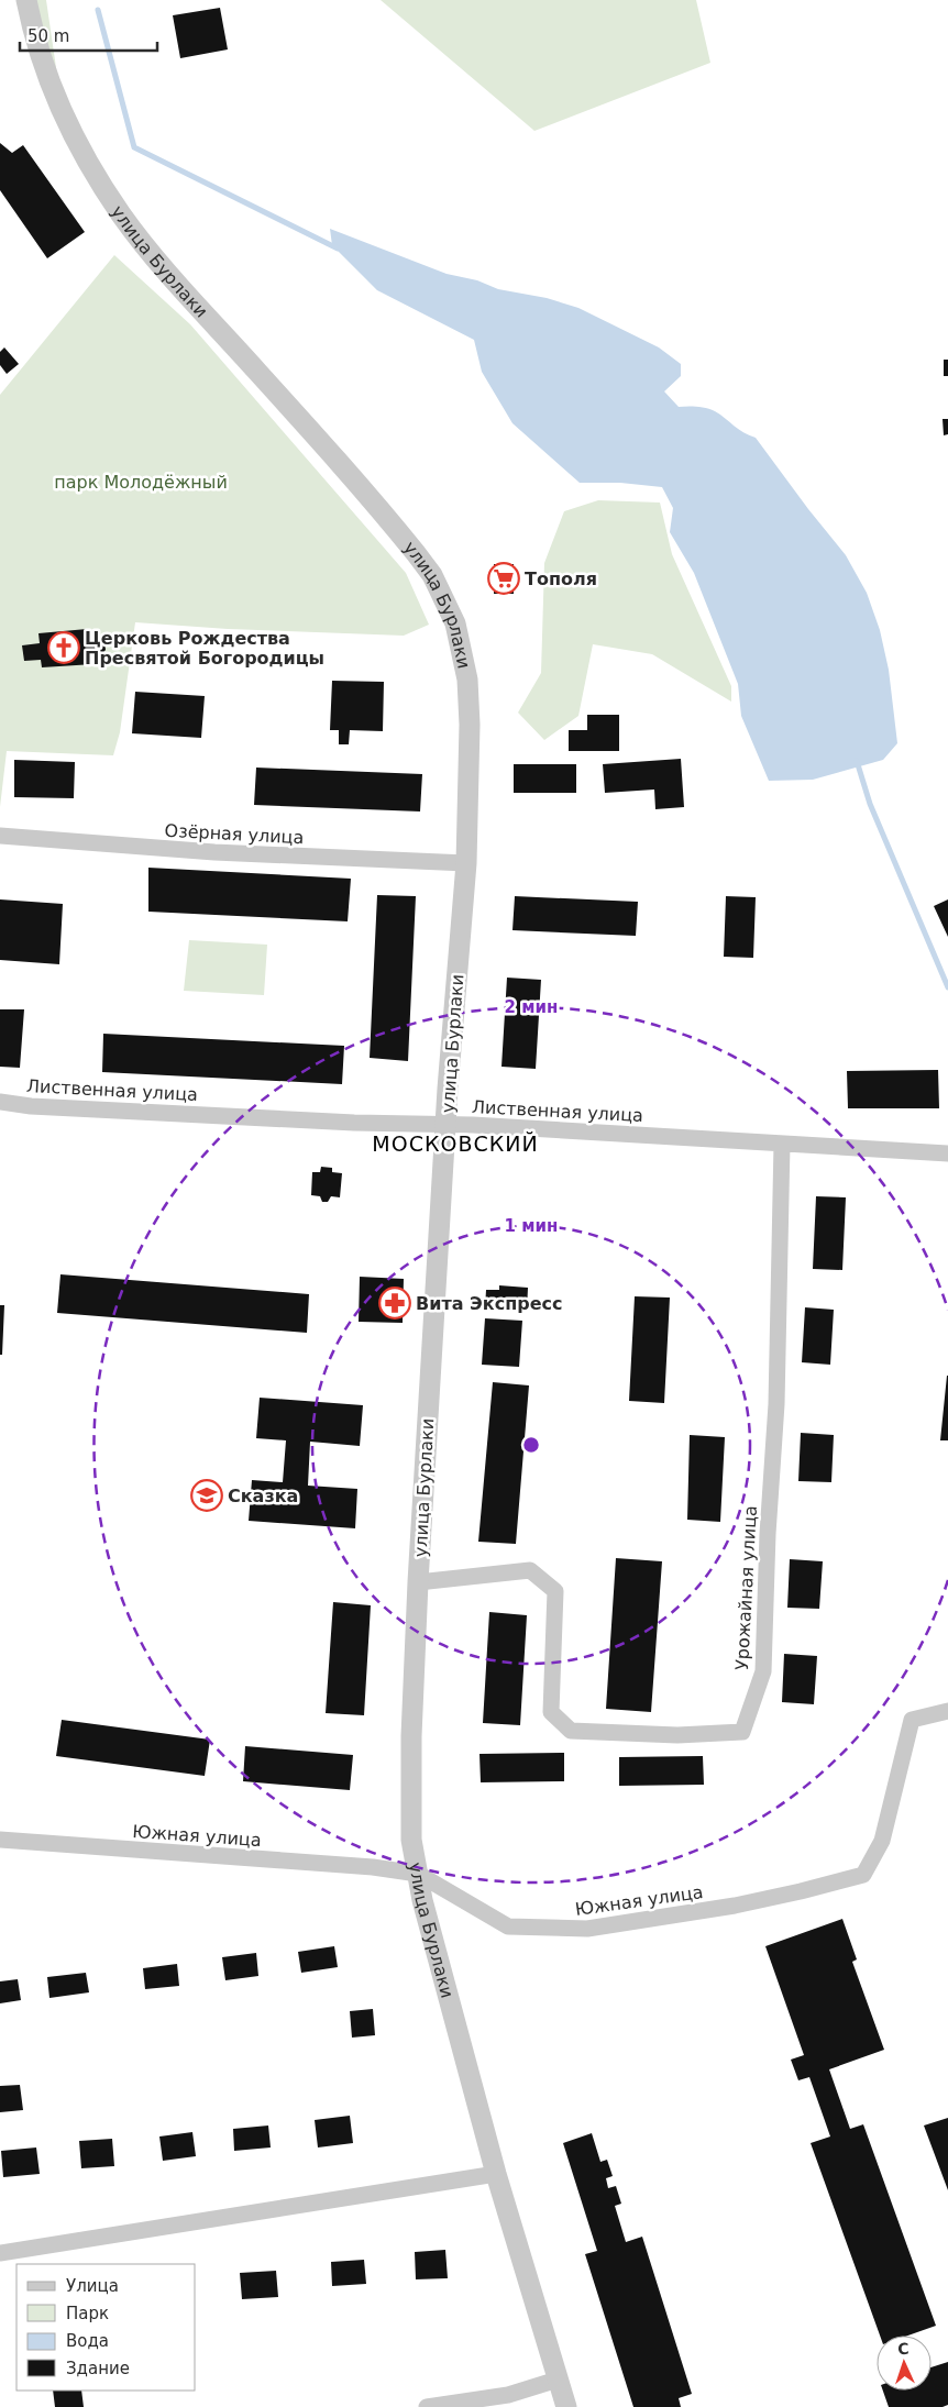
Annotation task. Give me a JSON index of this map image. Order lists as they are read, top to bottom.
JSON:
{
  "streets": {
    "street": [
      "улица Бурлаки",
      "Озёрная улица",
      "Лиственная улица",
      "Урожайная улица",
      "Южная улица"
    ]
  },
  "crossings": [
    ["улица Бурлаки", "Озёрная улица"],
    ["улица Бурлаки", "Лиственная улица"],
    ["улица Бурлаки", "Урожайная улица"],
    ["улица Бурлаки", "Южная улица"],
    ["Лиственная улица", "Урожайная улица"]
  ],
  "districts": ["МОСКОВСКИЙ"],
  "parks": ["парк Молодёжный"],
  "places": {
    "supermarket": ["Тополя"],
    "church": ["Церковь Рождества Пресвятой Богородицы"],
    "pharmacy": ["Вита Экспресс"],
    "school or university": ["Сказка"]
  },
  "legend": [
    "Улица",
    "Парк",
    "Вода",
    "Здание"
  ],
  "scale_bar": "50 m",
  "north": "top",
  "rings": ["2 мин", "1 мин"]
}
